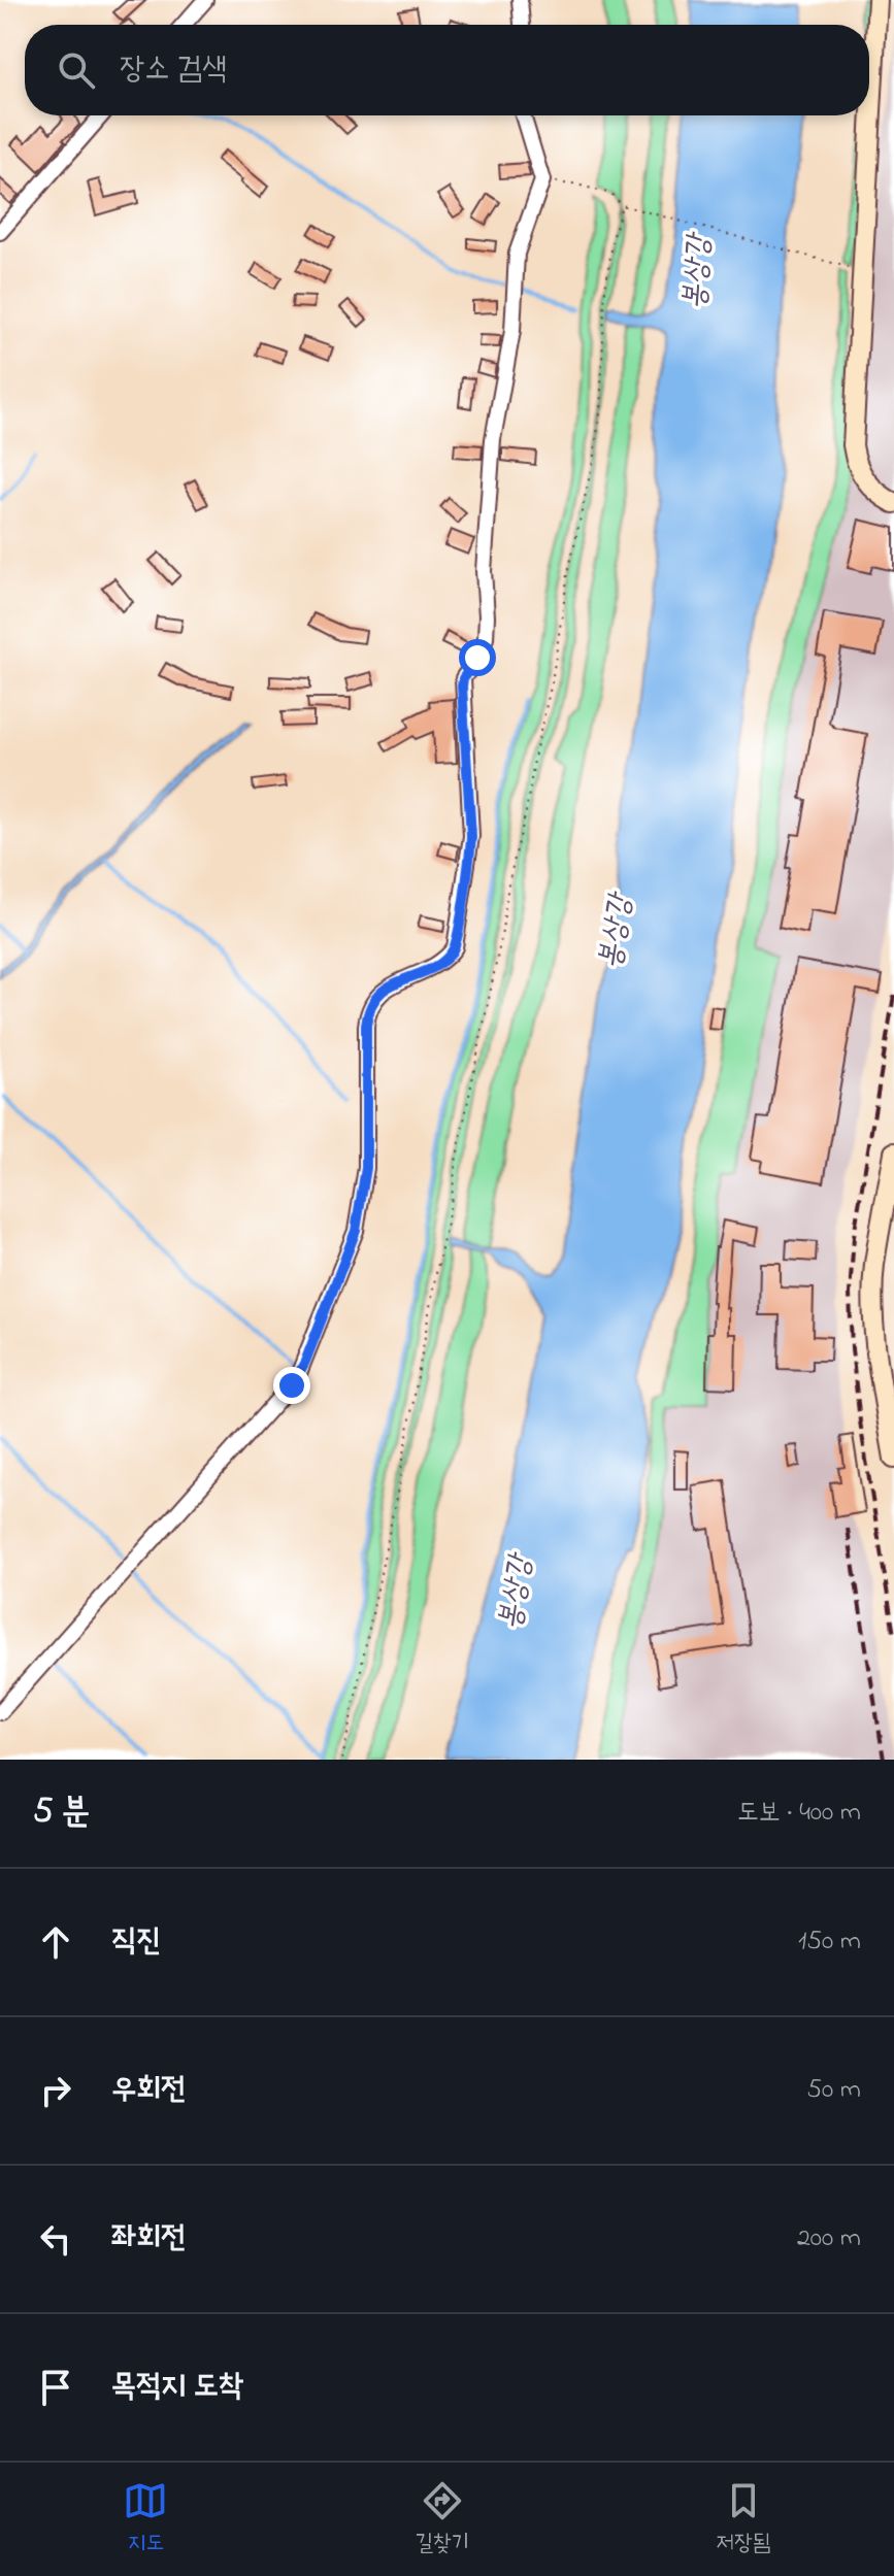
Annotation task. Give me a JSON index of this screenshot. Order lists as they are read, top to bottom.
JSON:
{
  "water": ["봉상강"],
  "page": {
    "search": "장소 검색",
    "heading": ["5 분", "도보 · 400 m"],
    "list": [
      ["직진", "150 m"],
      ["우회전", "50 m"],
      ["좌회전", "200 m"],
      "목적지 도착"
    ],
    "nav": ["지도", "길찾기", "저장됨"]
  }
}
